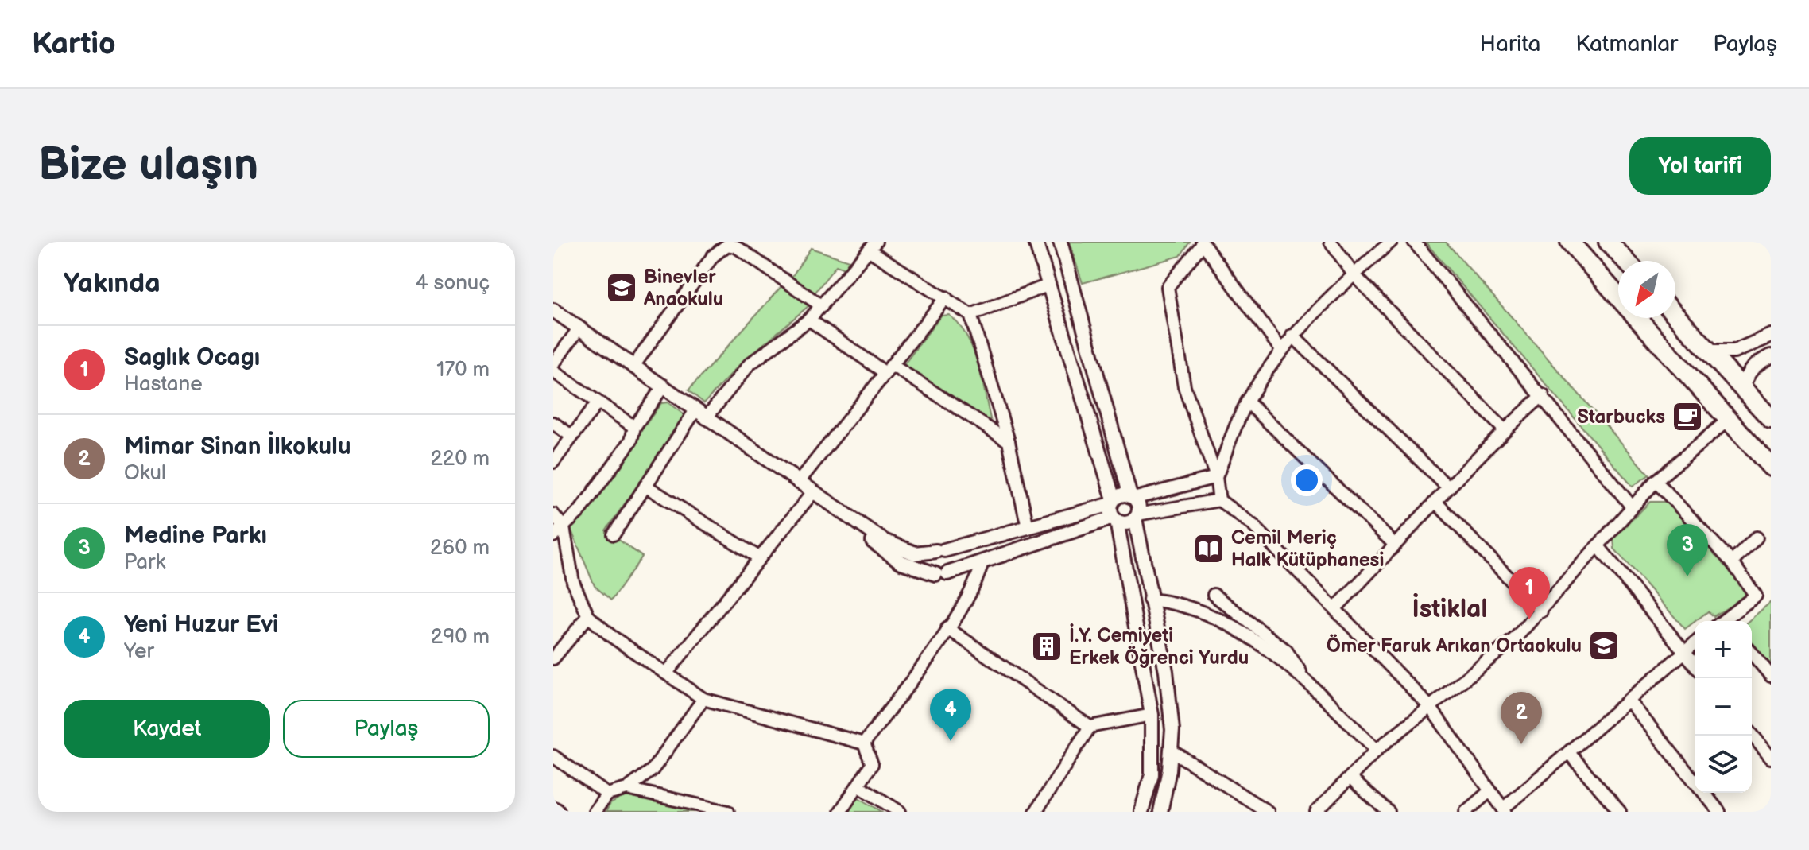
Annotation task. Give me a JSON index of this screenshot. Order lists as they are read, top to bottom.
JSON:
{
  "districts": ["İstiklal"],
  "places": {
    "school or university": ["Binevler Anaokulu", "Ömer Faruk Arıkan Ortaokulu"],
    "cafe": ["Starbucks"],
    "library": ["Cemil Meriç Halk Kütüphanesi"],
    "building": ["İ.Y. Cemiyeti Erkek Öğrenci Yurdu"]
  },
  "north": "bottom left",
  "page": {
    "header": "Kartio",
    "nav": ["Harita", "Katmanlar", "Paylaş"],
    "buttons": [
      "Yol tarifi",
      ["Kaydet", "Paylaş"]
    ],
    "title": "Bize ulaşın",
    "heading": ["Yakında", "4 sonuç"],
    "list": [
      {
        "mark": "1",
        "name": "Saglık Ocagı",
        "note": "Hastane",
        "value": "170 m"
      },
      {
        "mark": "2",
        "name": "Mimar Sinan İlkokulu",
        "note": "Okul",
        "value": "220 m"
      },
      {
        "mark": "3",
        "name": "Medine Parkı",
        "note": "Park",
        "value": "260 m"
      },
      {
        "mark": "4",
        "name": "Yeni Huzur Evi",
        "note": "Yer",
        "value": "290 m"
      }
    ],
    "pins": [
      "3",
      "1",
      "4",
      "2"
    ],
    "map_buttons": ["+", "−"]
  }
}
